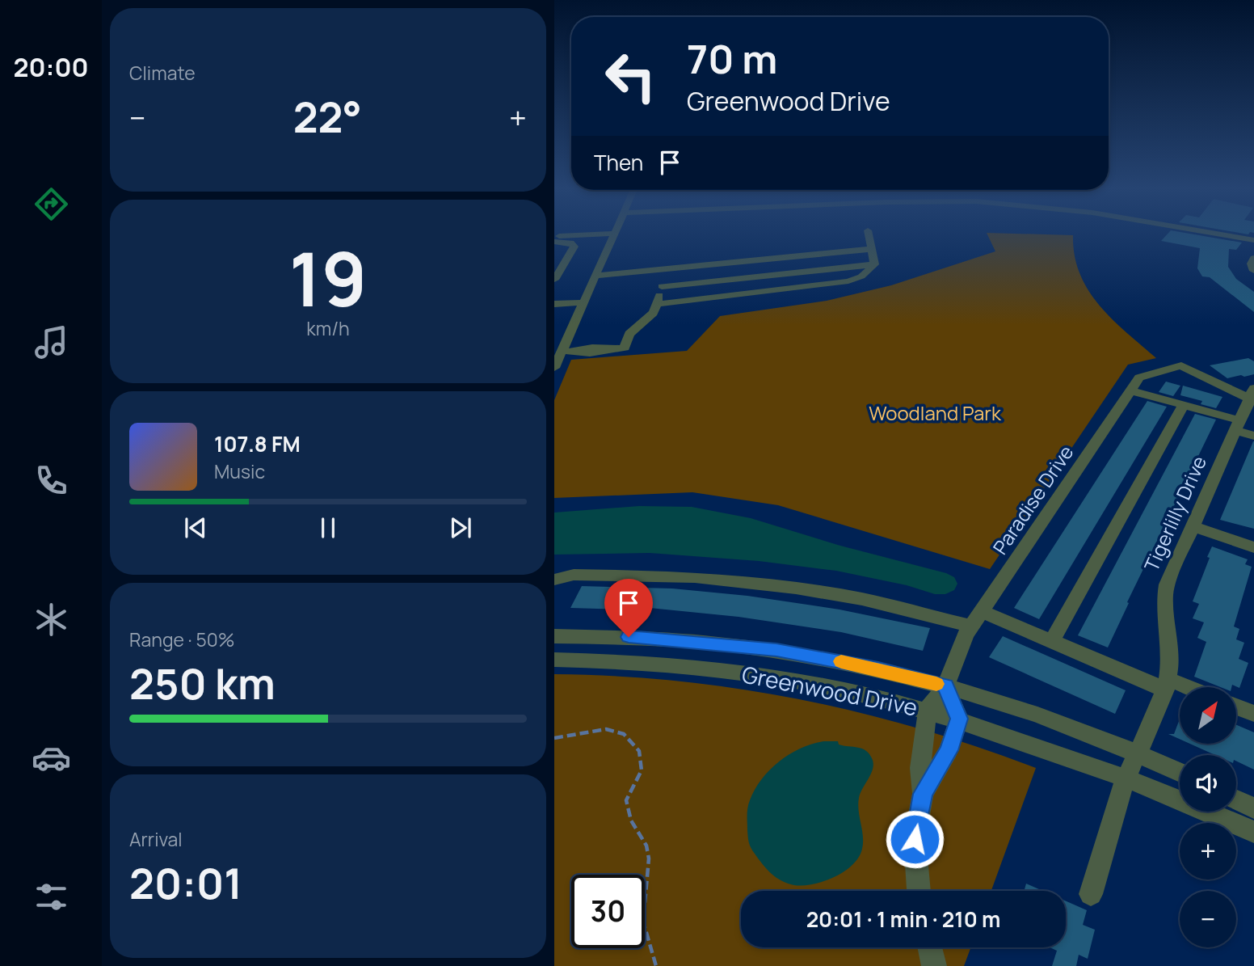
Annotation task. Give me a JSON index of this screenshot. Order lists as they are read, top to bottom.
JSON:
{
  "streets": {
    "street": ["Paradise Drive", "Tigerlilly Drive", "Greenwood Drive"]
  },
  "crossings": [
    ["Paradise Drive", "Tigerlilly Drive"],
    ["Paradise Drive", "Greenwood Drive"],
    ["Tigerlilly Drive", "Greenwood Drive"]
  ],
  "parks": ["Woodland Park"],
  "north": "top right",
  "page": {
    "tabs": "20:00",
    "tile": [
      "Climate",
      ["19", "km/h"],
      ["Range · 50%", "250 km"],
      ["Arrival", "20:01"]
    ],
    "turn": ["70 m", "Greenwood Drive"],
    "heat": ["−", "22°", "+"],
    "then": "Then",
    "song": ["107.8 FM", "Music"],
    "map_buttons": ["+", "−"],
    "limit": "30",
    "trip": "20:01 · 1 min · 210 m"
  }
}
